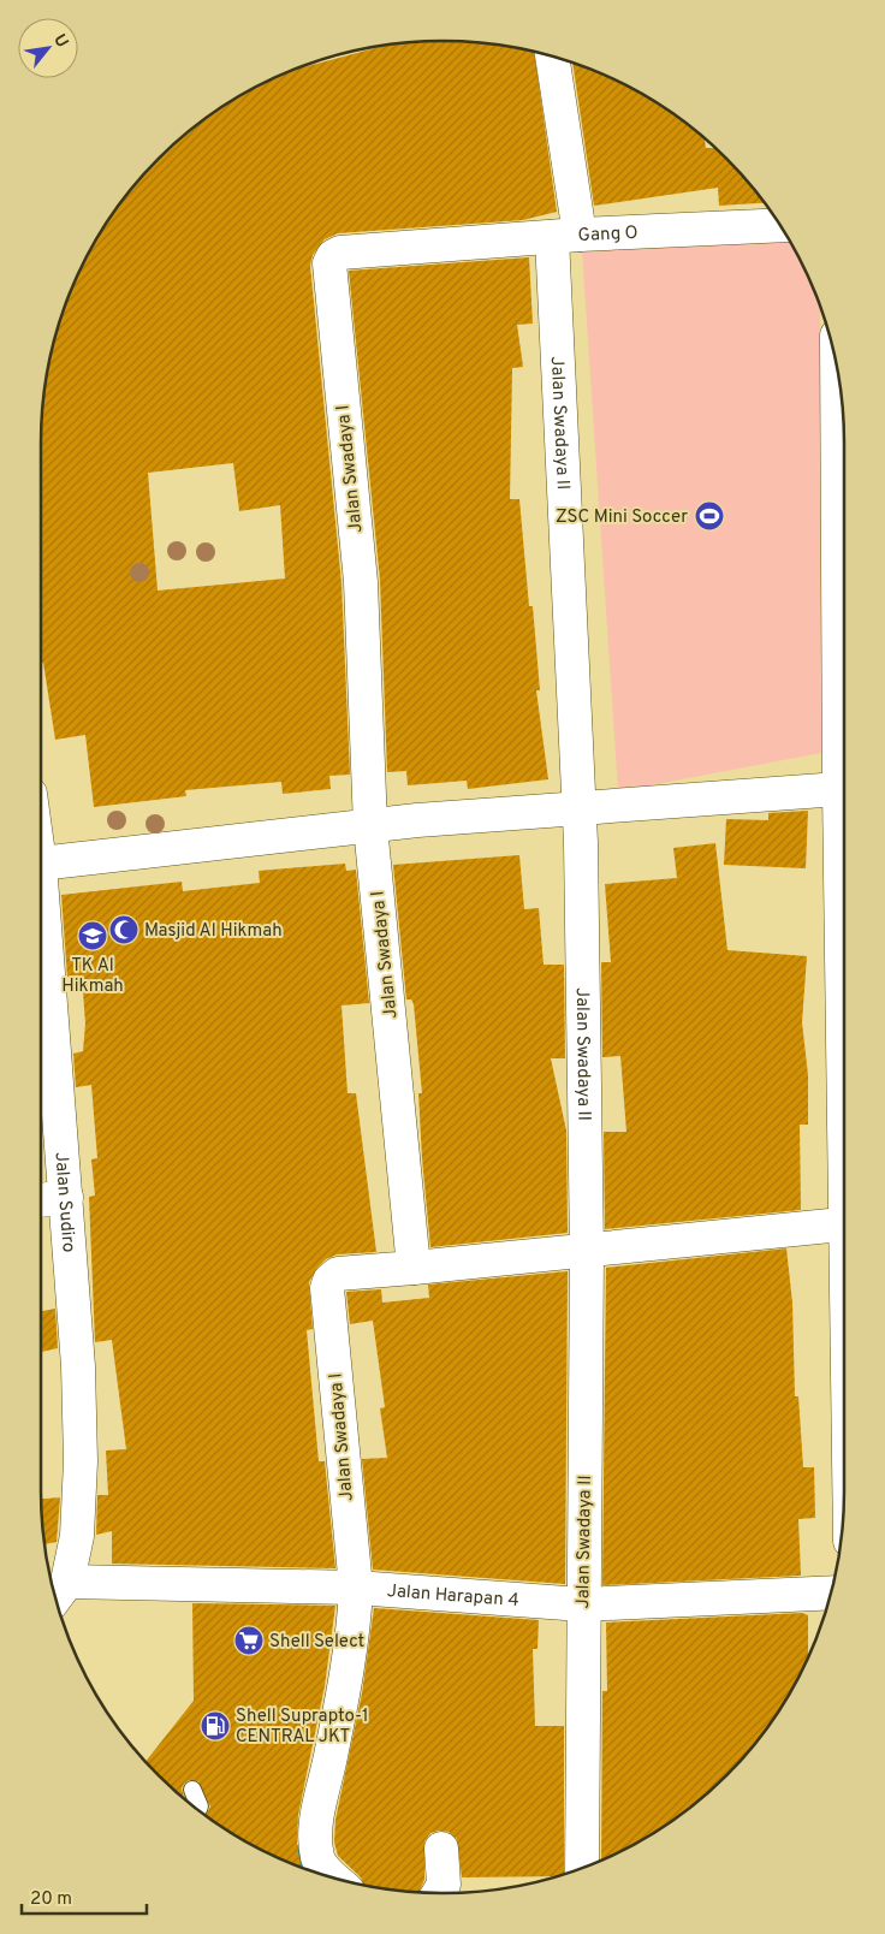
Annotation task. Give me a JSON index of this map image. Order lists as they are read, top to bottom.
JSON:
{
  "streets": {
    "street": [
      "Gang O",
      "Jalan Swadaya II",
      "Jalan Swadaya I",
      "Jalan Sudiro",
      "Jalan Harapan 4"
    ]
  },
  "crossings": [
    ["Gang O", "Jalan Swadaya II"],
    ["Gang O", "Jalan Swadaya I"],
    ["Jalan Swadaya II", "Jalan Swadaya I"],
    ["Jalan Swadaya II", "Jalan Harapan 4"],
    ["Jalan Swadaya I", "Jalan Harapan 4"],
    ["Jalan Sudiro", "Jalan Harapan 4"]
  ],
  "places": {
    "sports": ["ZSC Mini Soccer"],
    "mosque": ["Masjid Al Hikmah"],
    "school or university": ["TK Al Hikmah"],
    "supermarket": ["Shell Select"],
    "fuel station": ["Shell Suprapto-1 CENTRAL JKT"]
  },
  "scale_bar": "20 m",
  "north": "top right"
}
